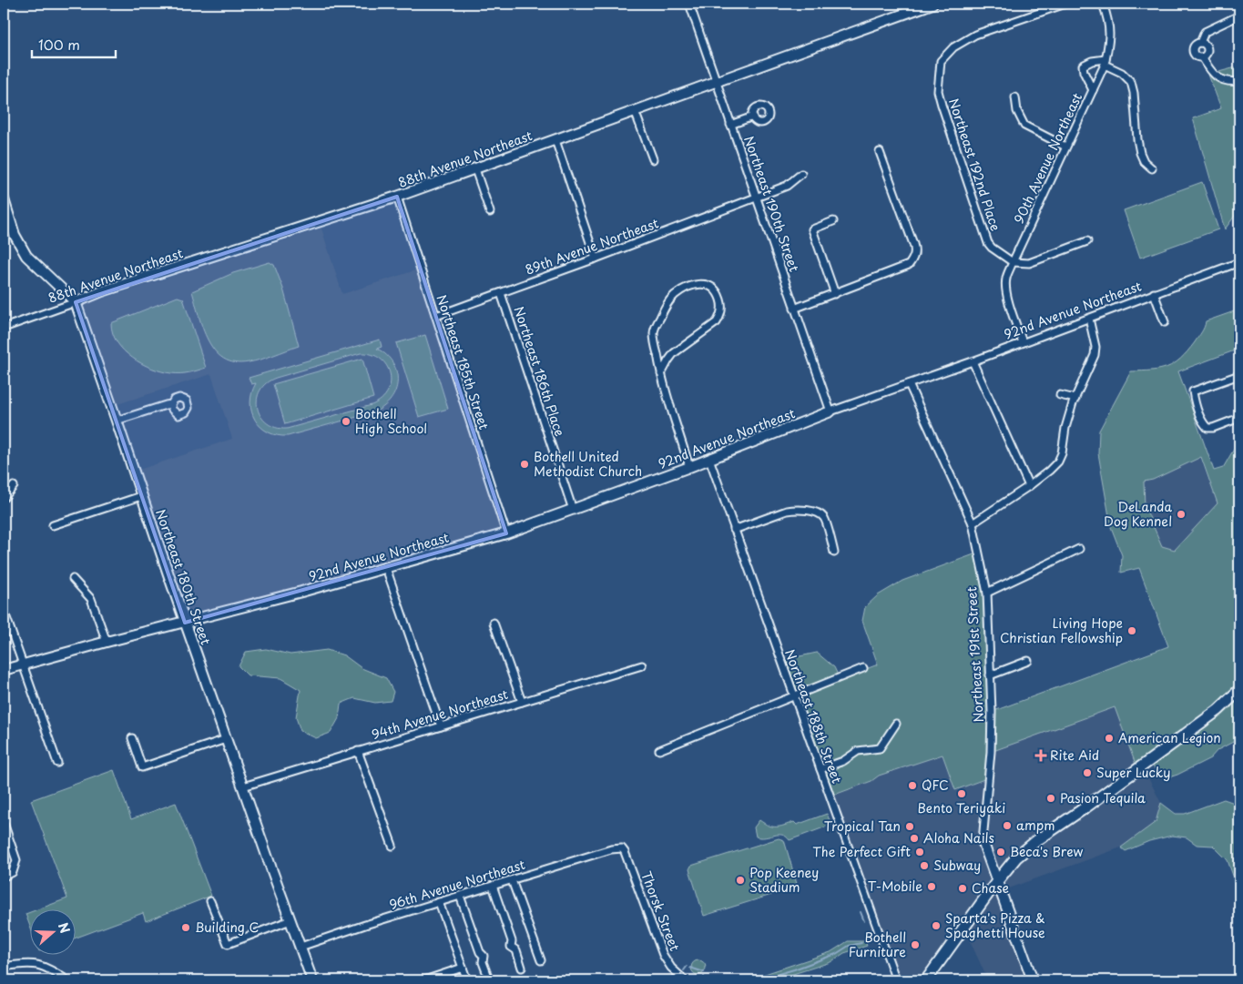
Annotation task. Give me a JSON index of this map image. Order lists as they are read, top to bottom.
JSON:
{
  "streets": {
    "street": [
      "90th Avenue Northeast",
      "88th Avenue Northeast",
      "Northeast 192nd Place",
      "Northeast 190th Street",
      "89th Avenue Northeast",
      "92nd Avenue Northeast",
      "Northeast 185th Street",
      "Northeast 186th Place",
      "Northeast 180th Street",
      "Northeast 191st Street",
      "94th Avenue Northeast",
      "Northeast 188th Street",
      "96th Avenue Northeast",
      "Thorsk Street"
    ]
  },
  "crossings": [
    ["90th Avenue Northeast", "Northeast 192nd Place"],
    ["88th Avenue Northeast", "Northeast 190th Street"],
    ["88th Avenue Northeast", "Northeast 185th Street"],
    ["88th Avenue Northeast", "Northeast 180th Street"],
    ["Northeast 190th Street", "89th Avenue Northeast"],
    ["Northeast 190th Street", "92nd Avenue Northeast"],
    ["89th Avenue Northeast", "Northeast 185th Street"],
    ["89th Avenue Northeast", "Northeast 186th Place"],
    ["92nd Avenue Northeast", "Northeast 185th Street"],
    ["92nd Avenue Northeast", "Northeast 186th Place"],
    ["92nd Avenue Northeast", "Northeast 180th Street"],
    ["92nd Avenue Northeast", "Northeast 191st Street"],
    ["92nd Avenue Northeast", "Northeast 188th Street"],
    ["Northeast 180th Street", "94th Avenue Northeast"],
    ["Northeast 180th Street", "96th Avenue Northeast"],
    ["96th Avenue Northeast", "Thorsk Street"]
  ],
  "places": {
    "other": [
      "Bothell High School",
      "Bothell United Methodist Church",
      "DeLanda Dog Kennel",
      "Living Hope Christian Fellowship",
      "American Legion",
      "Super Lucky",
      "QFC",
      "Bento Teriyaki",
      "Pasion Tequila",
      "ampm",
      "Tropical Tan",
      "Aloha Nails",
      "The Perfect Gift",
      "Beca's Brew",
      "Subway",
      "Pop Keeney Stadium",
      "T-Mobile",
      "Chase",
      "Sparta's Pizza & Spaghetti House",
      "Building C",
      "Bothell Furniture"
    ],
    "health": ["Rite Aid"]
  },
  "scale_bar": "100 m",
  "north": "right"
}
